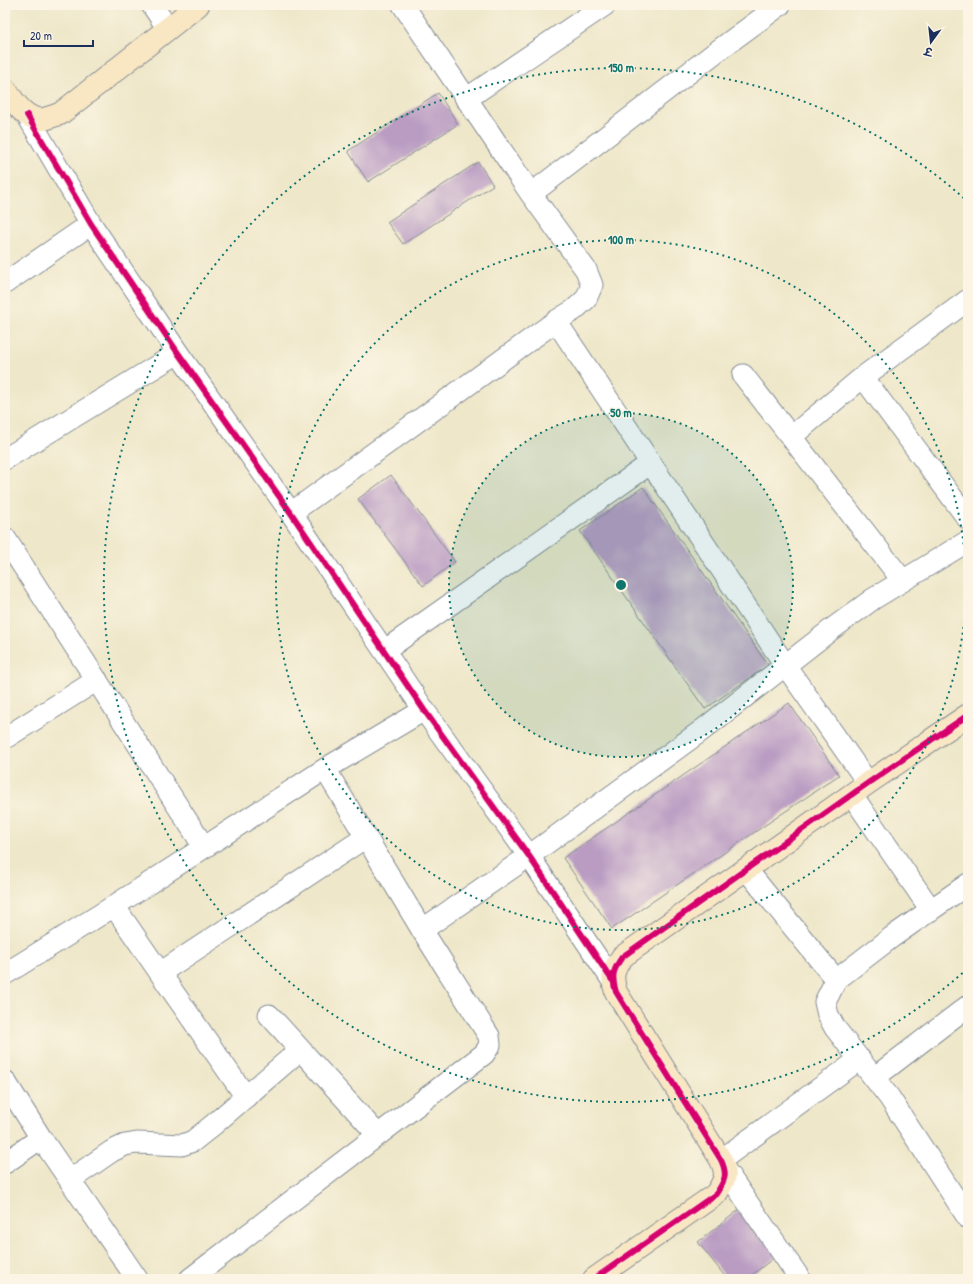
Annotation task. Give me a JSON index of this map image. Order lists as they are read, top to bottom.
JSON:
{
  "scale_bar": "20 m",
  "north": "bottom",
  "rings": ["150 m", "100 m", "50 m"]
}
